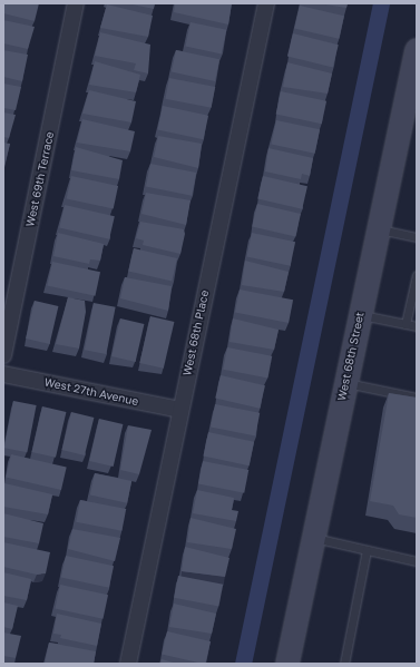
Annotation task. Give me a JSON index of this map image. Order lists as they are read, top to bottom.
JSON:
{
  "streets": {
    "main road": ["West 68th Street"],
    "street": ["West 69th Terrace", "West 68th Place", "West 27th Avenue"]
  },
  "crossings": [
    ["West 68th Place", "West 27th Avenue"]
  ]
}
